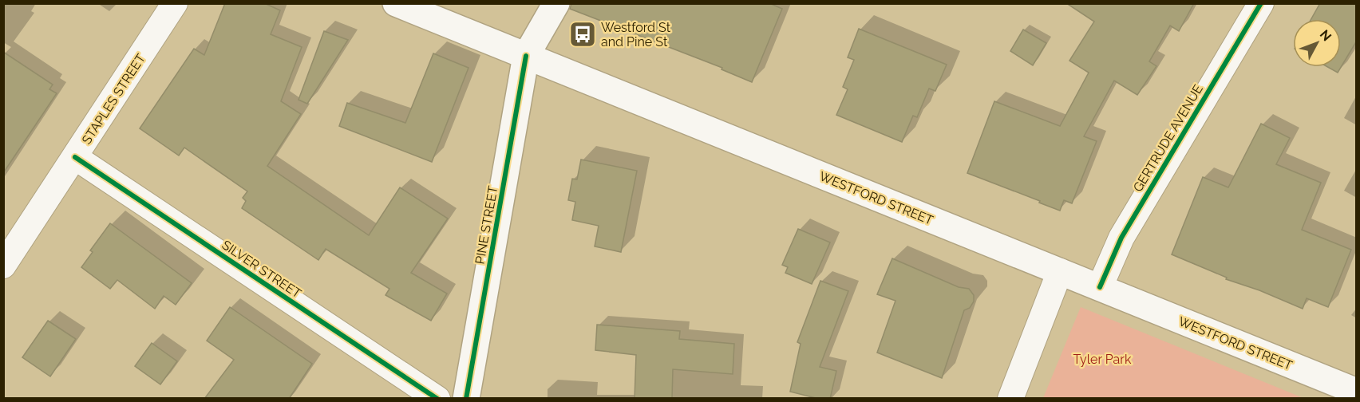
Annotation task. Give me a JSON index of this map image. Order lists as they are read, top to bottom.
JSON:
{
  "streets": {
    "main road": ["WESTFORD STREET", "PINE STREET"],
    "street": ["STAPLES STREET", "GERTRUDE AVENUE", "SILVER STREET"]
  },
  "crossings": [
    ["STAPLES STREET", "SILVER STREET"],
    ["GERTRUDE AVENUE", "WESTFORD STREET"],
    ["WESTFORD STREET", "PINE STREET"]
  ],
  "parks": ["Tyler Park"],
  "places": {
    "bus stop": ["Westford St and Pine St"]
  },
  "north": "top right"
}
